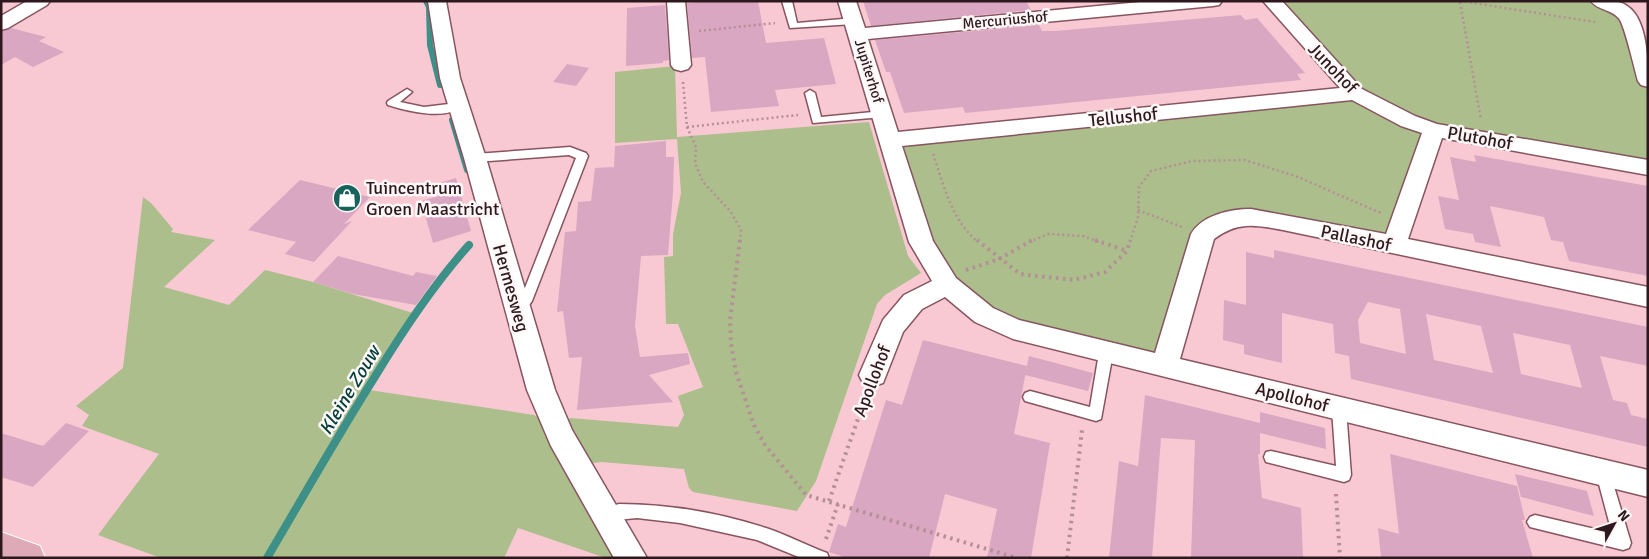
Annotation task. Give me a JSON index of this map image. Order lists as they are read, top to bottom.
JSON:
{
  "streets": {
    "street": [
      "Mercuriushof",
      "Junohof",
      "Jupiterhof",
      "Tellushof",
      "Plutohof",
      "Pallashof",
      "Hermesweg",
      "Apollohof"
    ]
  },
  "crossings": [
    ["Mercuriushof", "Jupiterhof"],
    ["Junohof", "Tellushof"],
    ["Junohof", "Plutohof"],
    ["Jupiterhof", "Tellushof"],
    ["Jupiterhof", "Apollohof"],
    ["Tellushof", "Apollohof"],
    ["Plutohof", "Pallashof"]
  ],
  "water": ["Kleine Zouw"],
  "places": {
    "shop": ["Tuincentrum Groen Maastricht"]
  },
  "north": "top right"
}
